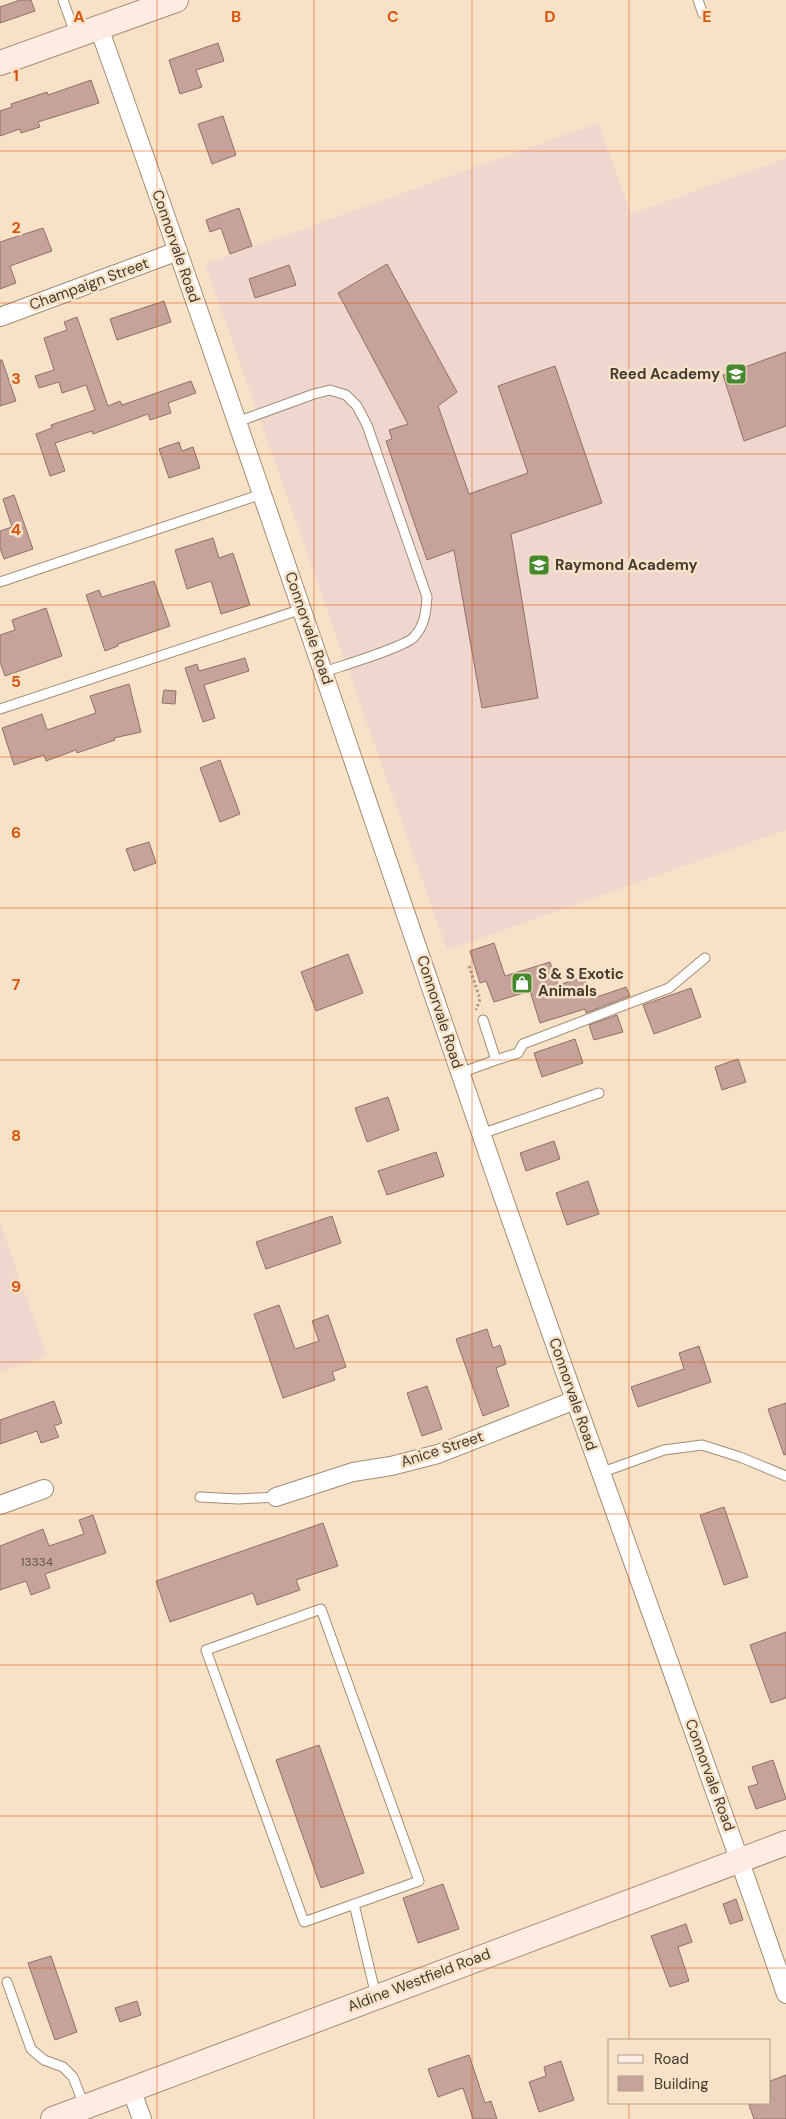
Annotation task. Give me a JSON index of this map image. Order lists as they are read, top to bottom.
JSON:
{
  "streets": {
    "main road": ["Aldine Westfield Road"],
    "street": ["Connorvale Road", "Champaign Street", "Anice Street"]
  },
  "crossings": [
    ["Connorvale Road", "Champaign Street"],
    ["Connorvale Road", "Anice Street"],
    ["Connorvale Road", "Aldine Westfield Road"]
  ],
  "places": {
    "school or university": ["Reed Academy", "Raymond Academy"],
    "shop": ["S & S Exotic Animals"]
  },
  "house_numbers": ["13334"],
  "legend": ["Road", "Building"],
  "grid": {
    "columns": [
      "A",
      "B",
      "C",
      "D",
      "E"
    ],
    "rows": [
      "1",
      "2",
      "3",
      "4",
      "5",
      "6",
      "7",
      "8",
      "9"
    ]
  }
}
